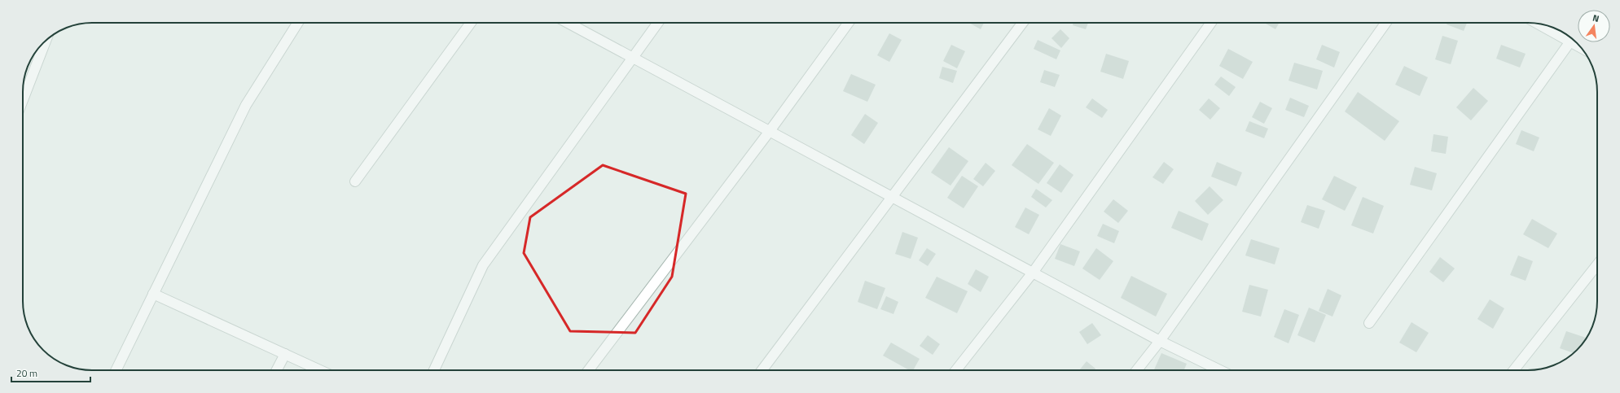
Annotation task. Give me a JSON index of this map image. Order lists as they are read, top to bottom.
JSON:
{
  "scale_bar": "20 m",
  "north": "top"
}
